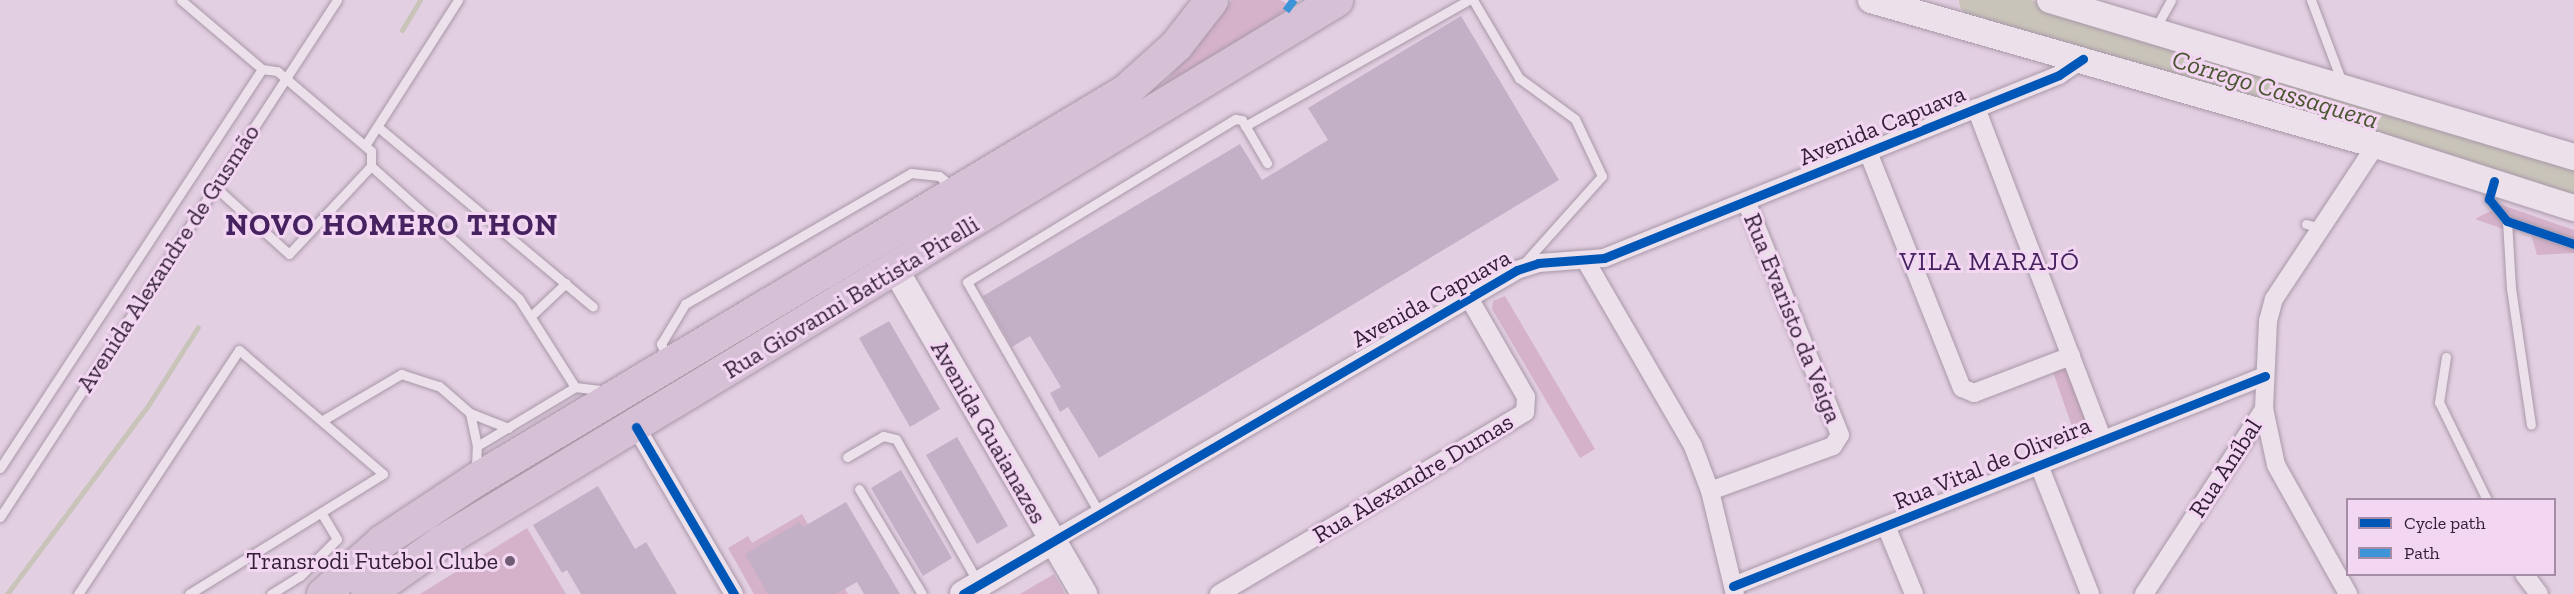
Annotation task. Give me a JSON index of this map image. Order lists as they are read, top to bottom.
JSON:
{
  "streets": {
    "highway": ["Rua Giovanni Battista Pirelli"],
    "main road": ["Avenida Capuava", "Avenida Guaianazes"],
    "street": [
      "Rua Evaristo da Veiga",
      "Rua Vital de Oliveira",
      "Rua Aníbal",
      "Rua Alexandre Dumas"
    ],
    "lane": ["Avenida Alexandre de Gusmão"]
  },
  "crossings": [
    ["Avenida Capuava", "Rua Evaristo da Veiga"],
    ["Avenida Capuava", "Avenida Guaianazes"],
    ["Avenida Capuava", "Rua Alexandre Dumas"],
    ["Rua Giovanni Battista Pirelli", "Avenida Guaianazes"],
    ["Rua Vital de Oliveira", "Rua Aníbal"]
  ],
  "districts": ["NOVO HOMERO THON", "VILA MARAJÓ"],
  "water": ["Córrego Cassaquera"],
  "places": ["Transrodi Futebol Clube"],
  "legend": ["Cycle path", "Path"]
}
